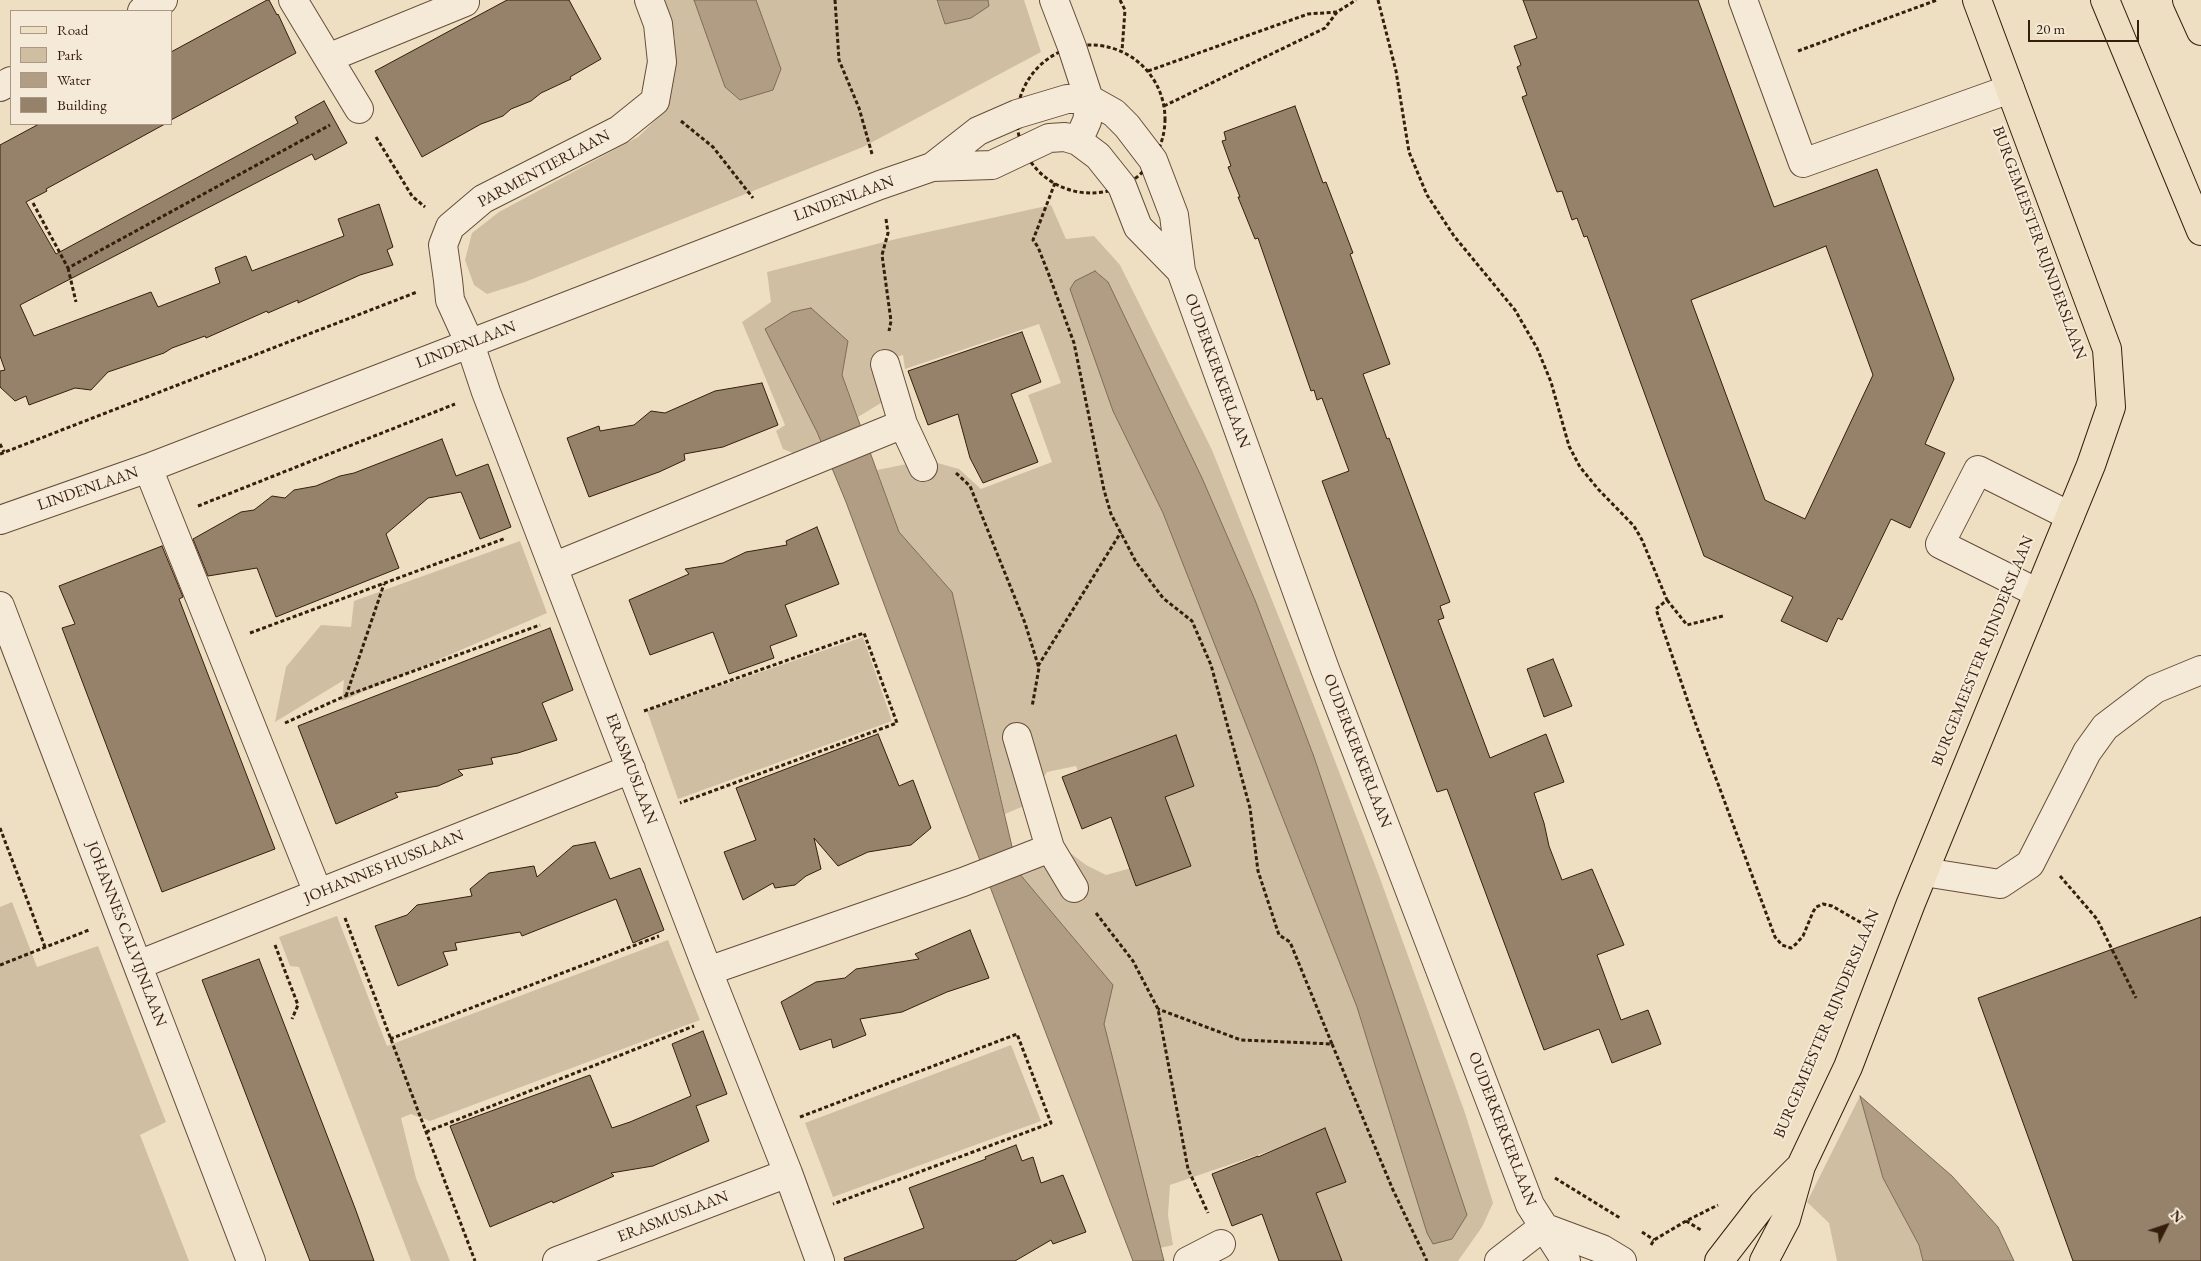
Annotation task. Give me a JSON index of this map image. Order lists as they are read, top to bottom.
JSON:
{
  "streets": {
    "main road": ["BURGEMEESTER RIJNDERSLAAN"],
    "street": [
      "PARMENTIERLAAN",
      "LINDENLAAN",
      "OUDERKERKERLAAN",
      "ERASMUSLAAN",
      "JOHANNES HUSSLAAN",
      "JOHANNES CALVIJNLAAN"
    ]
  },
  "crossings": [
    ["LINDENLAAN", "OUDERKERKERLAAN"],
    ["LINDENLAAN", "ERASMUSLAAN"],
    ["ERASMUSLAAN", "JOHANNES HUSSLAAN"],
    ["JOHANNES HUSSLAAN", "JOHANNES CALVIJNLAAN"]
  ],
  "legend": [
    "Road",
    "Park",
    "Water",
    "Building"
  ],
  "scale_bar": "20 m",
  "north": "top right"
}
